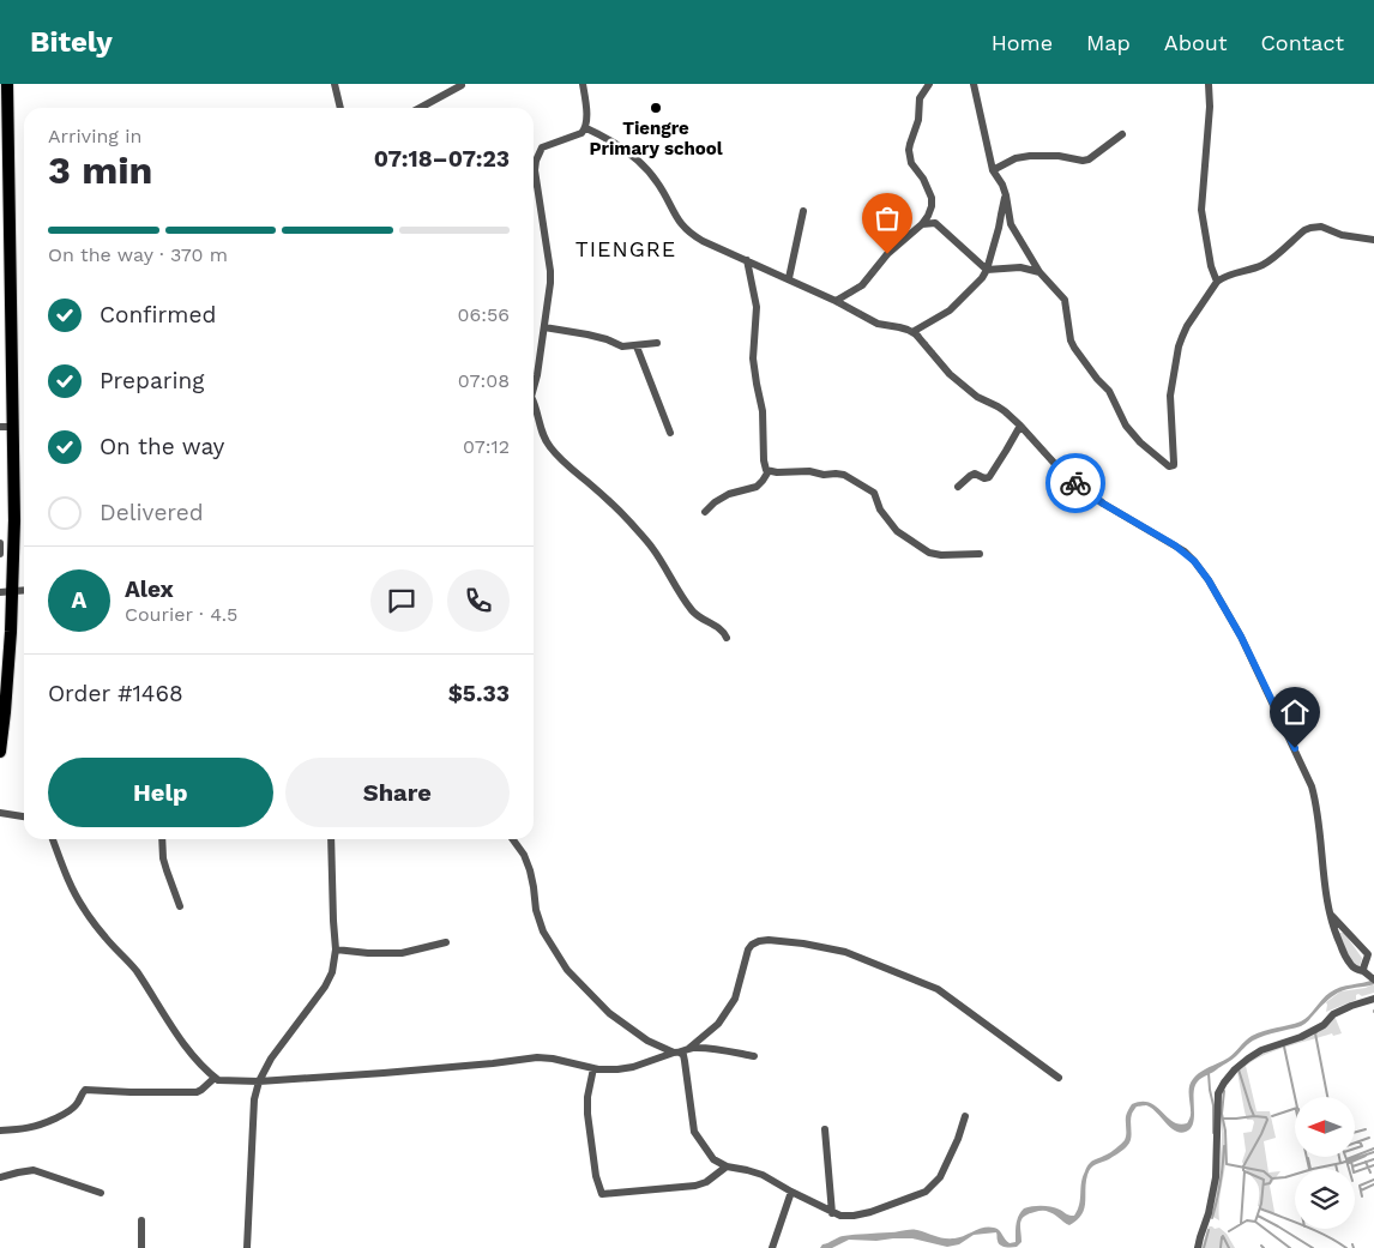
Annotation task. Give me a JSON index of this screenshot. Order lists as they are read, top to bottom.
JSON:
{
  "districts": ["TIENGRE"],
  "places": ["Tiengre Primary school"],
  "north": "left",
  "page": {
    "header": "Bitely",
    "nav": [
      "Home",
      "Map",
      "About",
      "Contact"
    ],
    "heading": ["3 min", "Arriving in", "07:18–07:23"],
    "panel": [
      "Alex",
      "Courier · 4.5",
      "Order #1468",
      "$5.33"
    ],
    "bar": "On the way · 370 m",
    "list": [
      ["Confirmed", "06:56"],
      ["Preparing", "07:08"],
      ["On the way", "07:12"],
      "Delivered"
    ],
    "round": "A",
    "buttons": ["Help", "Share"]
  }
}
